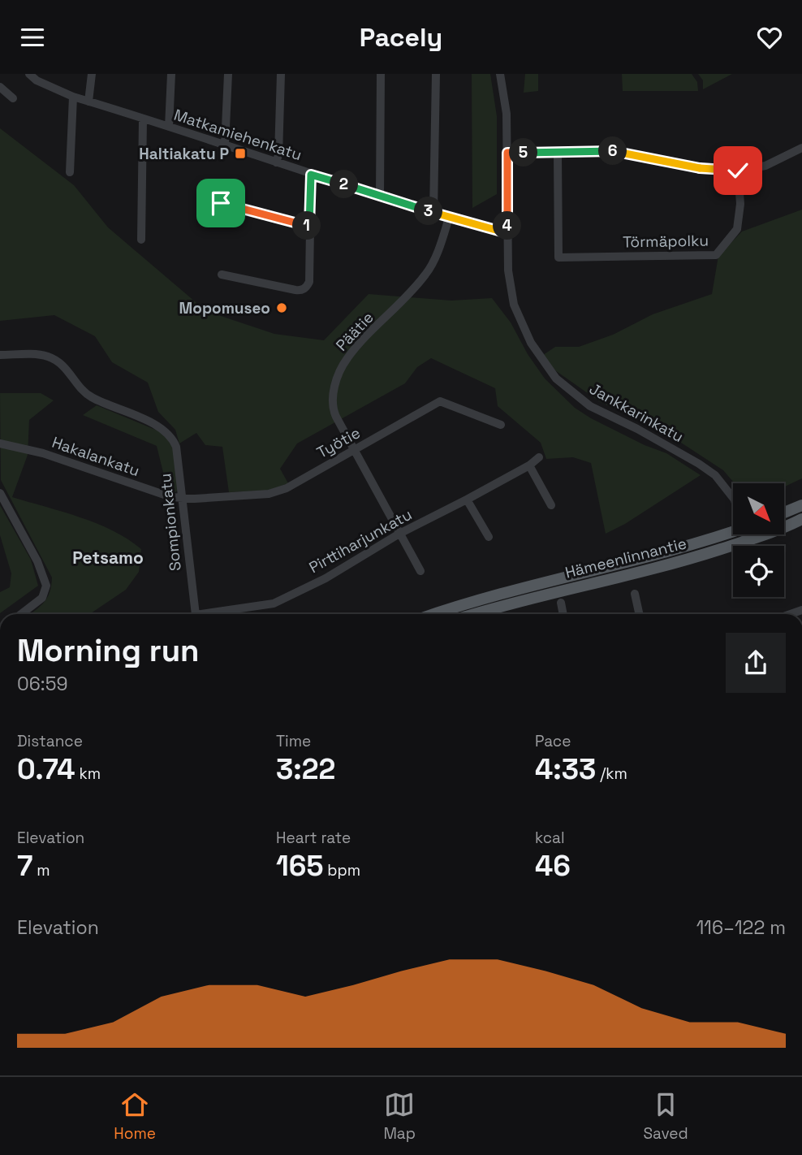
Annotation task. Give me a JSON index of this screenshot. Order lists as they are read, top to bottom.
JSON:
{
  "streets": {
    "main road": ["Hämeenlinnantie"],
    "street": [
      "Matkamiehenkatu",
      "Törmäpolku",
      "Päätie",
      "Jankkarinkatu",
      "Työtie",
      "Hakalankatu",
      "Sompionkatu",
      "Pirttiharjunkatu"
    ]
  },
  "crossings": [
    ["Matkamiehenkatu", "Päätie"],
    ["Matkamiehenkatu", "Jankkarinkatu"],
    ["Päätie", "Työtie"],
    ["Päätie", "Pirttiharjunkatu"],
    ["Jankkarinkatu", "Hämeenlinnantie"],
    ["Työtie", "Hakalankatu"],
    ["Työtie", "Sompionkatu"],
    ["Hakalankatu", "Sompionkatu"]
  ],
  "districts": ["Petsamo"],
  "places": {
    "transit": ["Haltiakatu P"],
    "other": ["Mopomuseo"]
  },
  "north": "bottom right",
  "page": {
    "header": "Pacely",
    "pins": [
      "6",
      "5",
      "2",
      "3",
      "1",
      "4"
    ],
    "heading": ["Morning run", "06:59"],
    "stats": [
      ["Distance", "0.74 km"],
      ["Time", "3:22"],
      ["Pace", "4:33 /km"],
      ["Elevation", "7 m"],
      ["Heart rate", "165 bpm"],
      ["kcal", "46"]
    ],
    "chart": ["Elevation", "116–122 m"],
    "tabs": ["Home", "Map", "Saved"]
  }
}
